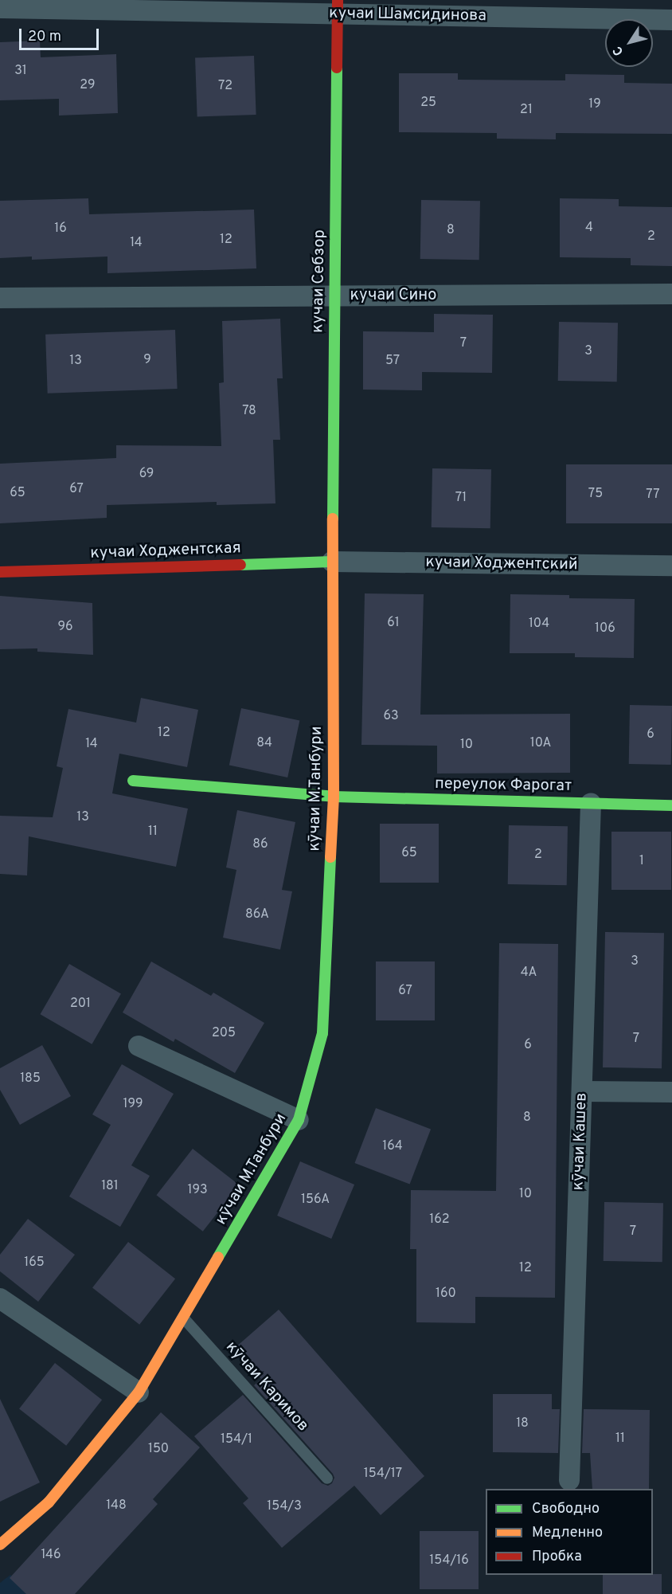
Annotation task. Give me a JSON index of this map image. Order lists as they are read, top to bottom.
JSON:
{
  "streets": {
    "street": [
      "кучаи Шамсидинова",
      "кучаи Себзор",
      "кучаи Сино",
      "кучаи Ходжентская",
      "кучаи Ходжентский",
      "переулок Фарогат",
      "кӯчаи М.Танбури",
      "кӯчаи Кашев"
    ],
    "lane": ["кӯчаи Каримов"]
  },
  "crossings": [
    ["кучаи Шамсидинова", "кучаи Себзор"],
    ["кучаи Себзор", "кучаи Сино"],
    ["кучаи Себзор", "кучаи Ходжентская"],
    ["кучаи Себзор", "кучаи Ходжентский"],
    ["кучаи Себзор", "кӯчаи М.Танбури"],
    ["кучаи Ходжентская", "кучаи Ходжентский"],
    ["кучаи Ходжентская", "кӯчаи М.Танбури"],
    ["кучаи Ходжентский", "кӯчаи М.Танбури"],
    ["переулок Фарогат", "кӯчаи М.Танбури"],
    ["переулок Фарогат", "кӯчаи Кашев"],
    ["кӯчаи М.Танбури", "кӯчаи Каримов"]
  ],
  "house_numbers": [
    "31",
    "29",
    "72",
    "25",
    "19",
    "21",
    "4",
    "16",
    "8",
    "2",
    "12",
    "14",
    "7",
    "3",
    "9",
    "13",
    "57",
    "78",
    "69",
    "67",
    "65",
    "75",
    "77",
    "71",
    "61",
    "104",
    "96",
    "106",
    "63",
    "12",
    "6",
    "84",
    "10А",
    "14",
    "10",
    "13",
    "11",
    "86",
    "65",
    "2",
    "1",
    "86А",
    "3",
    "4А",
    "67",
    "201",
    "205",
    "7",
    "6",
    "185",
    "199",
    "8",
    "164",
    "181",
    "193",
    "10",
    "156А",
    "162",
    "7",
    "165",
    "12",
    "160",
    "18",
    "11",
    "154/1",
    "150",
    "154/17",
    "148",
    "154/3",
    "146",
    "154/16"
  ],
  "legend": ["Свободно", "Медленно", "Пробка"],
  "scale_bar": "20 m",
  "north": "bottom left"
}
